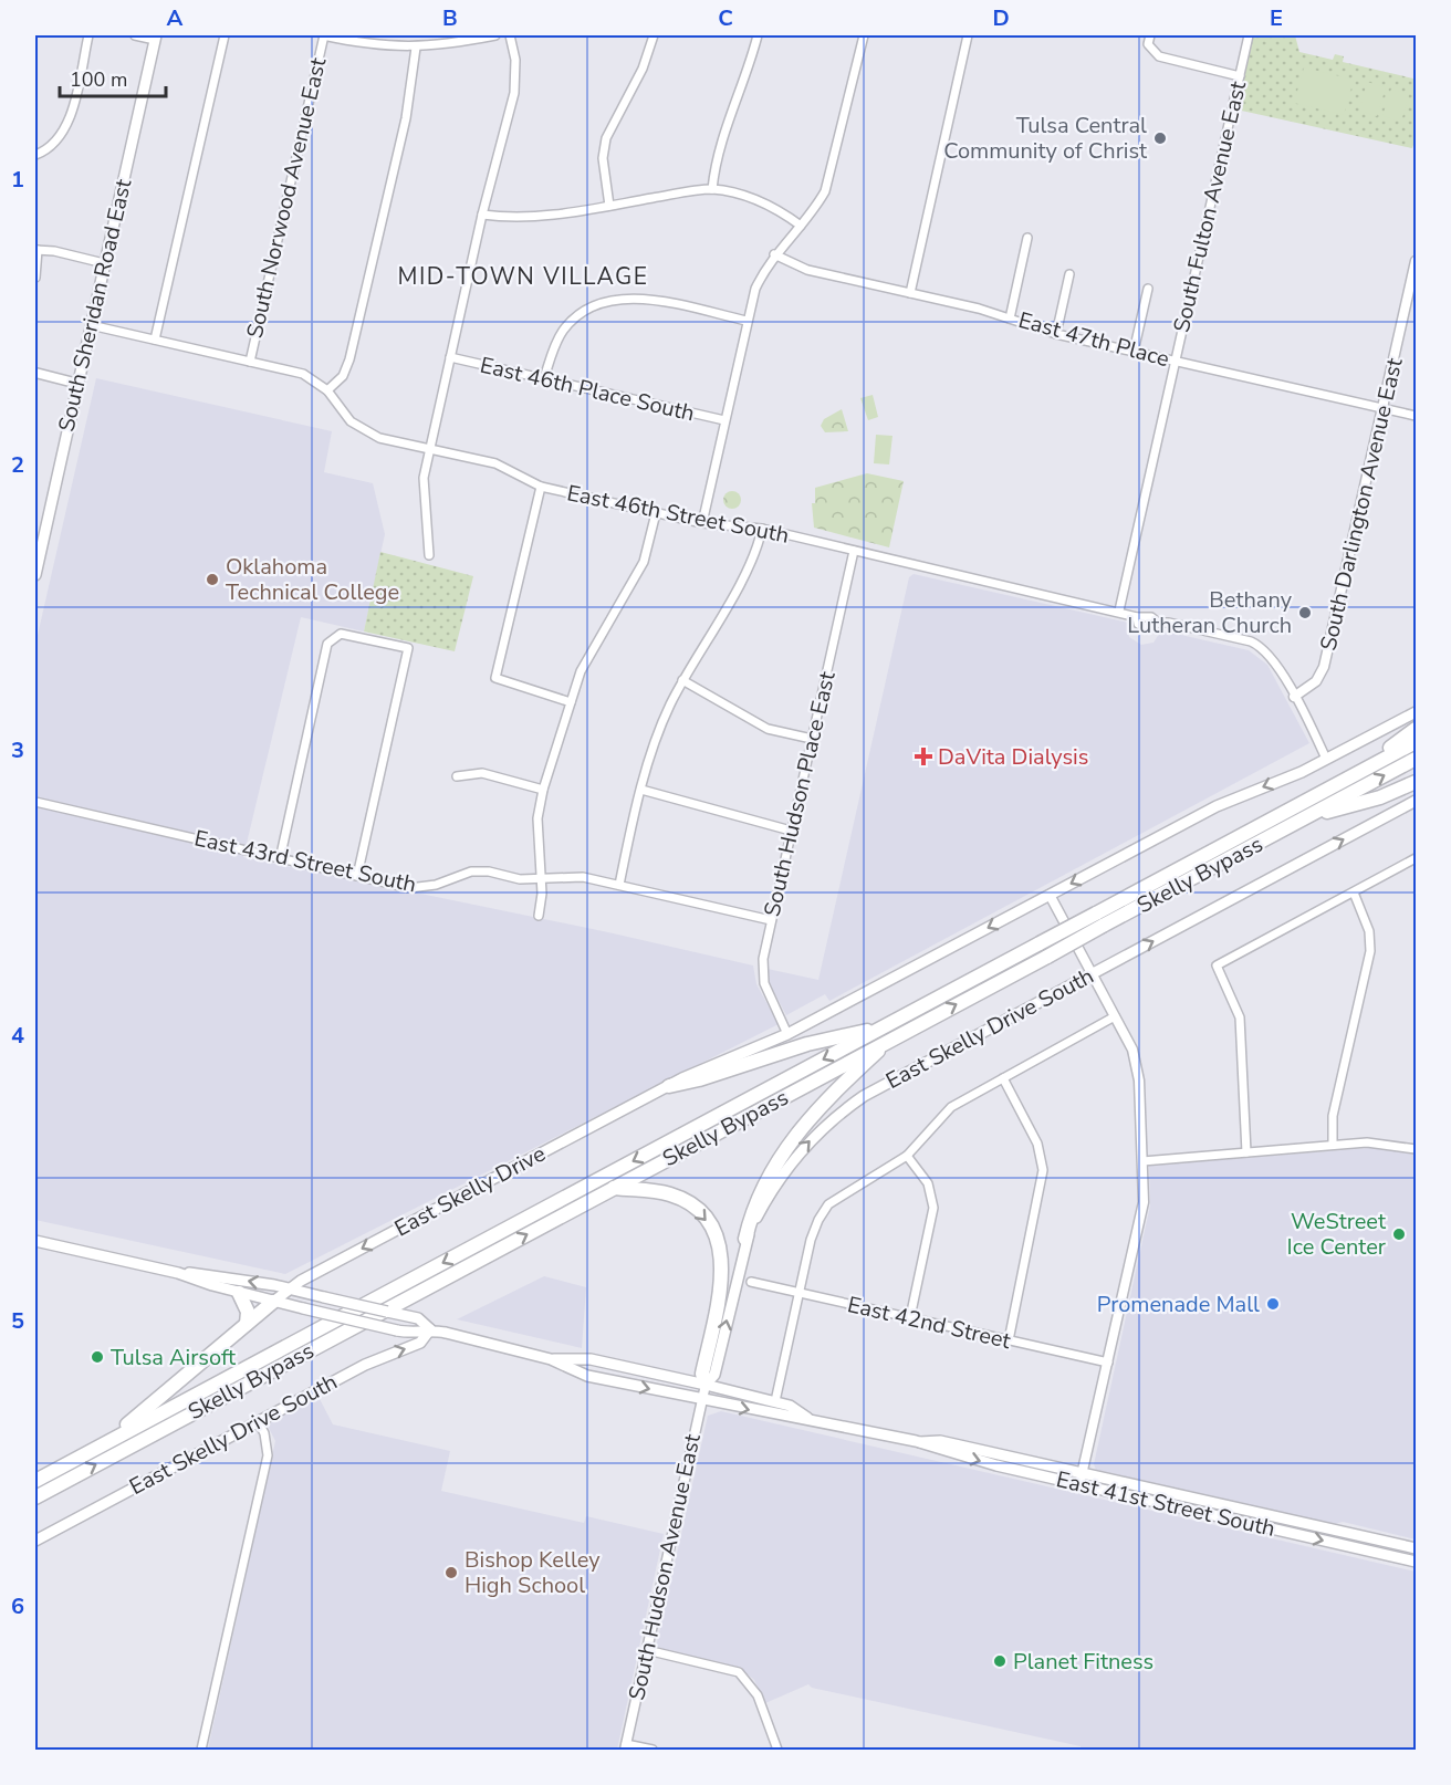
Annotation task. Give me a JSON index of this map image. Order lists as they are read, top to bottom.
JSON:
{
  "streets": {
    "highway": ["Skelly Bypass"],
    "main road": [
      "South Sheridan Road East",
      "East Skelly Drive South",
      "East Skelly Drive",
      "East 41st Street South"
    ],
    "street": [
      "South Norwood Avenue East",
      "South Fulton Avenue East",
      "East 47th Place",
      "East 46th Place South",
      "South Darlington Avenue East",
      "East 46th Street South",
      "South Hudson Place East",
      "East 43rd Street South",
      "East 42nd Street",
      "South Hudson Avenue East"
    ]
  },
  "crossings": [
    ["South Norwood Avenue East", "East 46th Street South"],
    ["South Fulton Avenue East", "East 47th Place"],
    ["South Fulton Avenue East", "East 46th Street South"],
    ["South Sheridan Road East", "East 46th Street South"],
    ["East 47th Place", "South Darlington Avenue East"],
    ["South Darlington Avenue East", "East 46th Street South"],
    ["East 46th Street South", "South Hudson Place East"],
    ["South Hudson Place East", "East 43rd Street South"],
    ["East Skelly Drive South", "East 41st Street South"],
    ["East Skelly Drive South", "South Hudson Avenue East"],
    ["East Skelly Drive", "East 41st Street South"],
    ["East 41st Street South", "South Hudson Avenue East"]
  ],
  "one_way": ["East Skelly Drive"],
  "districts": ["MID-TOWN VILLAGE"],
  "places": {
    "other": [
      "Tulsa Central Community of Christ",
      "Oklahoma Technical College",
      "Bethany Lutheran Church",
      "WeStreet Ice Center",
      "Promenade Mall",
      "Tulsa Airsoft",
      "Bishop Kelley High School",
      "Planet Fitness"
    ],
    "health": ["DaVita Dialysis"]
  },
  "scale_bar": "100 m",
  "grid": {
    "columns": [
      "A",
      "B",
      "C",
      "D",
      "E"
    ],
    "rows": [
      "1",
      "2",
      "3",
      "4",
      "5",
      "6"
    ]
  }
}
